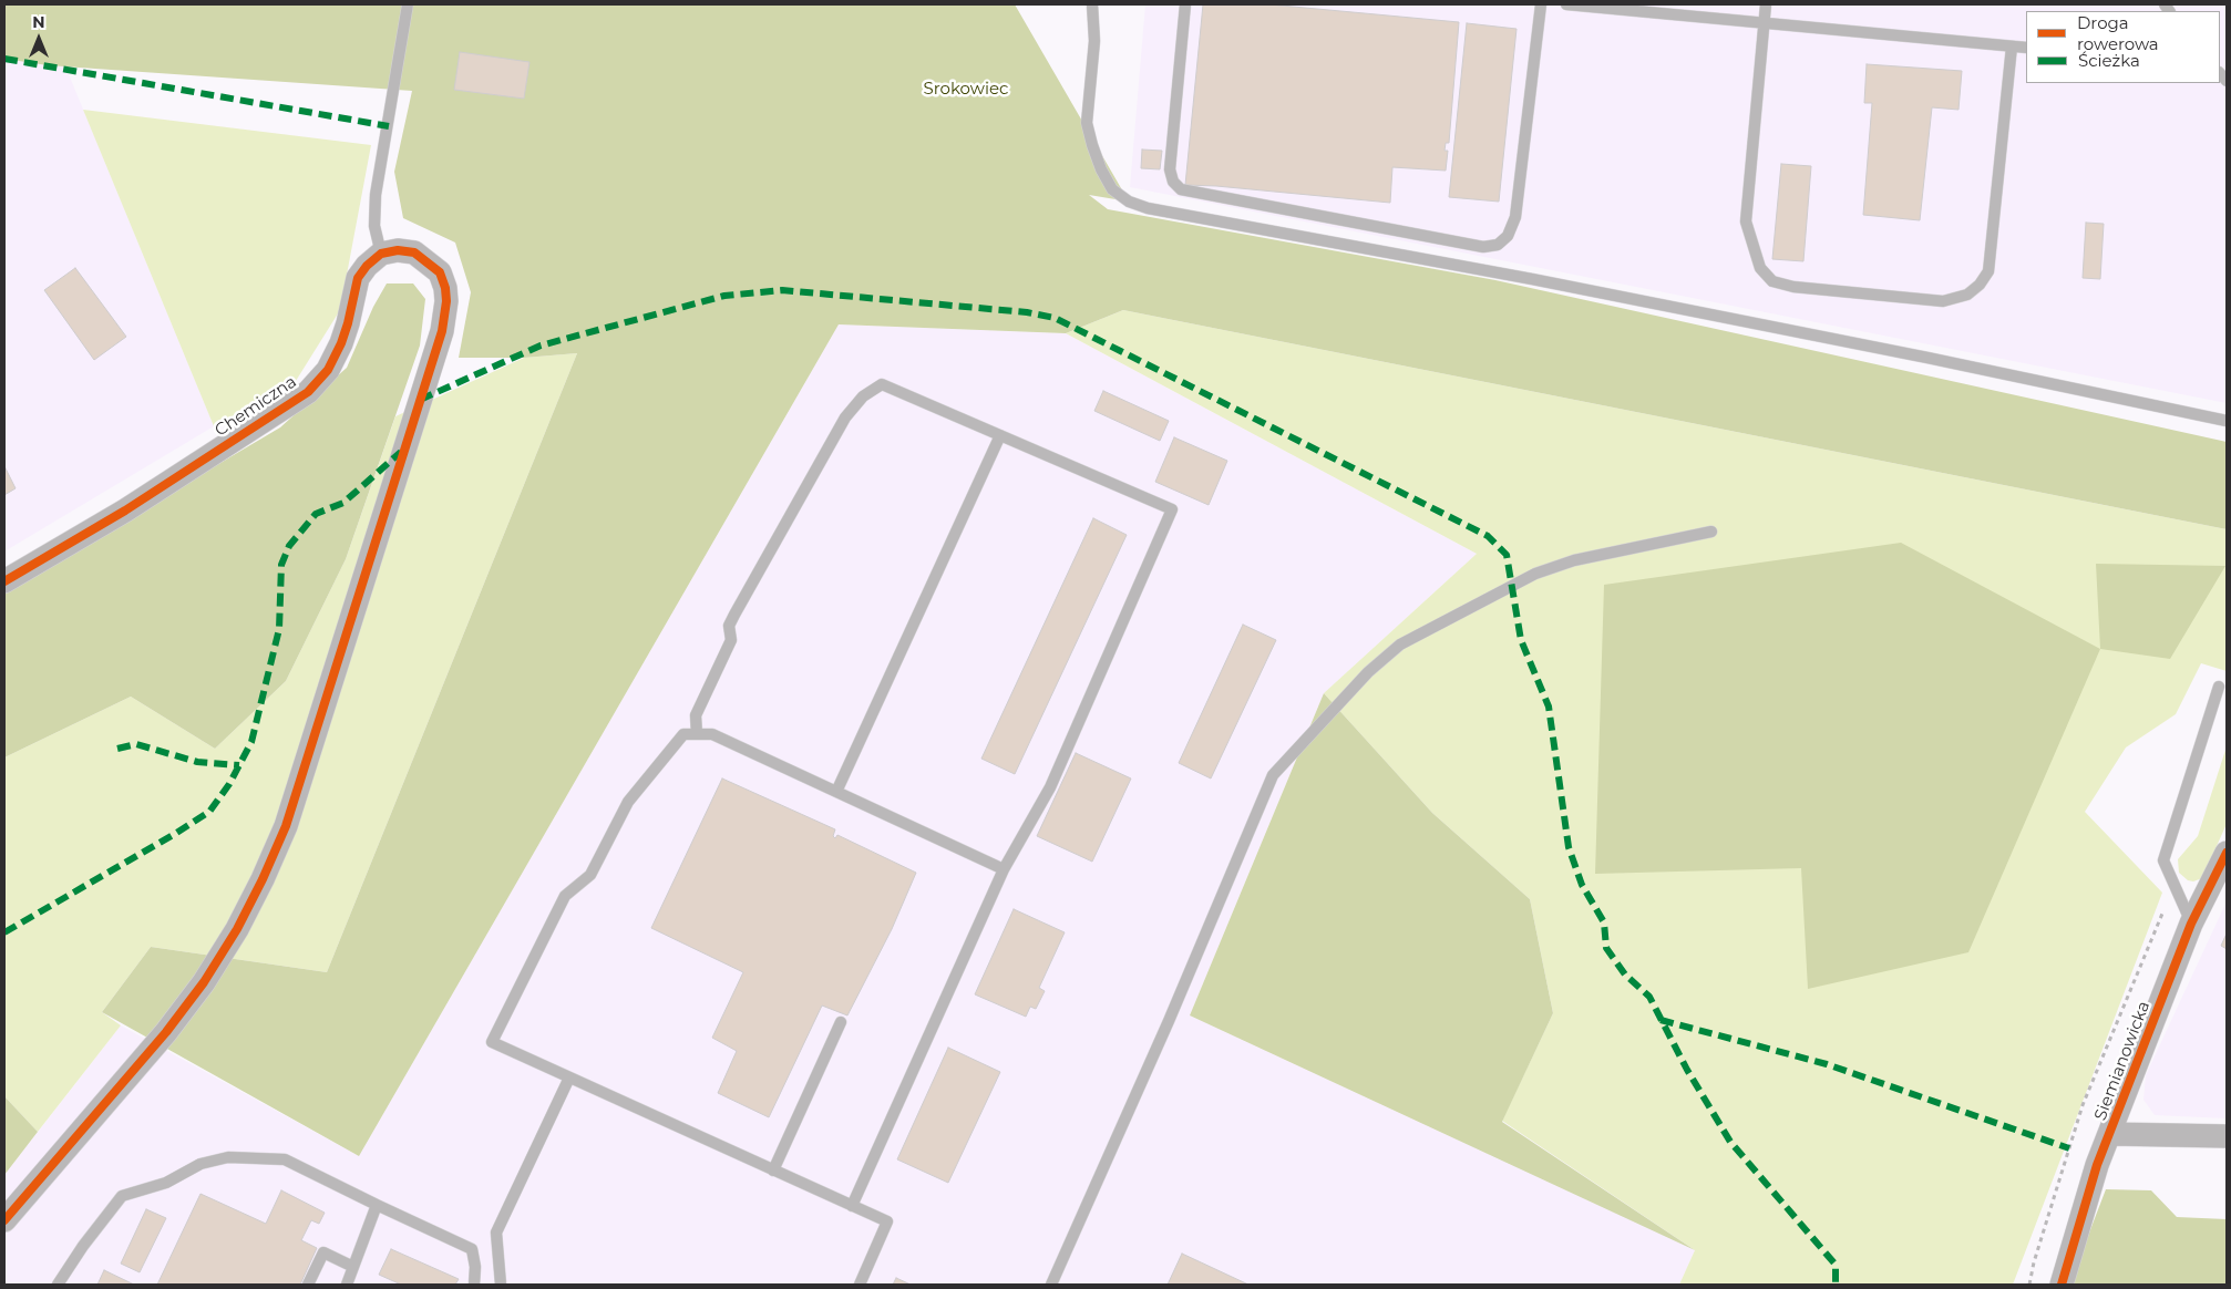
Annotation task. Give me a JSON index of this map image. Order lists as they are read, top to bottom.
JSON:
{
  "streets": {
    "street": ["Chemiczna", "Siemianowicka"]
  },
  "parks": ["Srokowiec"],
  "legend": ["Droga rowerowa", "Ścieżka"],
  "north": "top"
}
